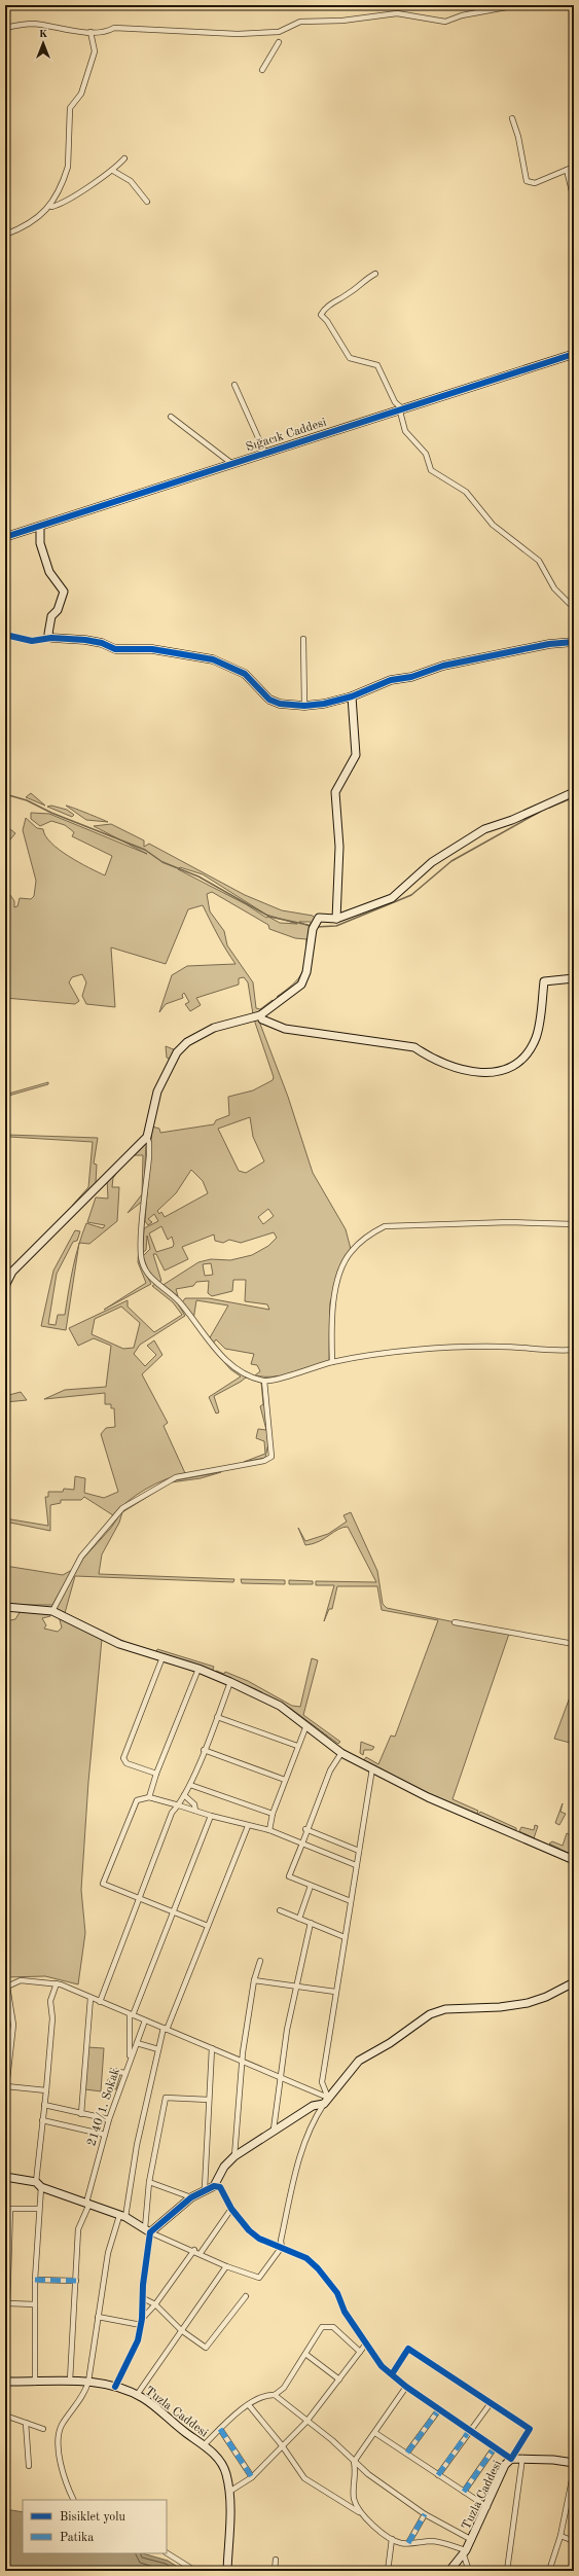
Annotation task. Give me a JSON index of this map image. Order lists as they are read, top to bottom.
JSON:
{
  "streets": {
    "street": ["Sığacık Caddesi", "2140/1. Sokak", "Tuzla Caddesi"]
  },
  "crossings": [
    ["2140/1. Sokak", "Tuzla Caddesi"]
  ],
  "legend": ["Bisiklet yolu", "Patika"],
  "north": "top"
}
